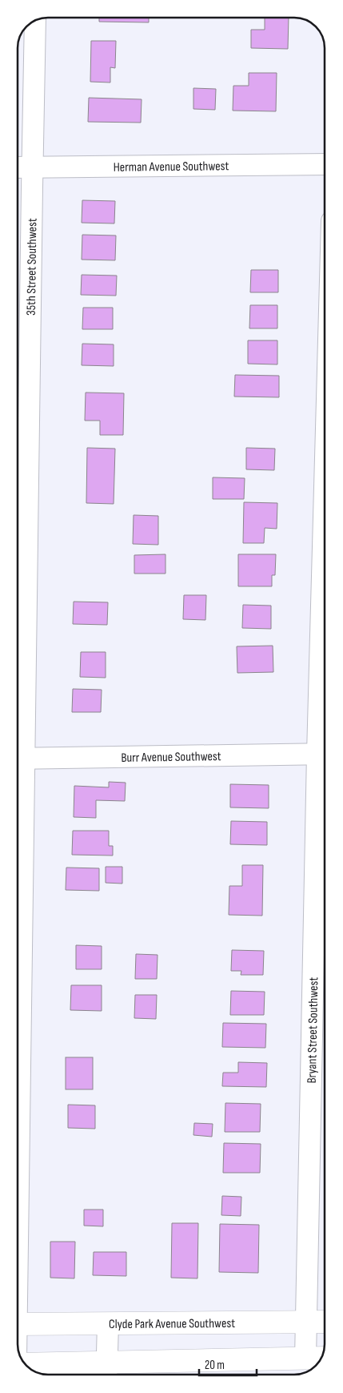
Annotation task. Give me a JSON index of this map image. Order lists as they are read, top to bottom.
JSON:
{
  "streets": {
    "main road": ["Clyde Park Avenue Southwest"],
    "street": [
      "Herman Avenue Southwest",
      "35th Street Southwest",
      "Burr Avenue Southwest",
      "Bryant Street Southwest"
    ]
  },
  "crossings": [
    ["Herman Avenue Southwest", "35th Street Southwest"],
    ["Burr Avenue Southwest", "Bryant Street Southwest"],
    ["Bryant Street Southwest", "Clyde Park Avenue Southwest"]
  ],
  "scale_bar": "20 m"
}
